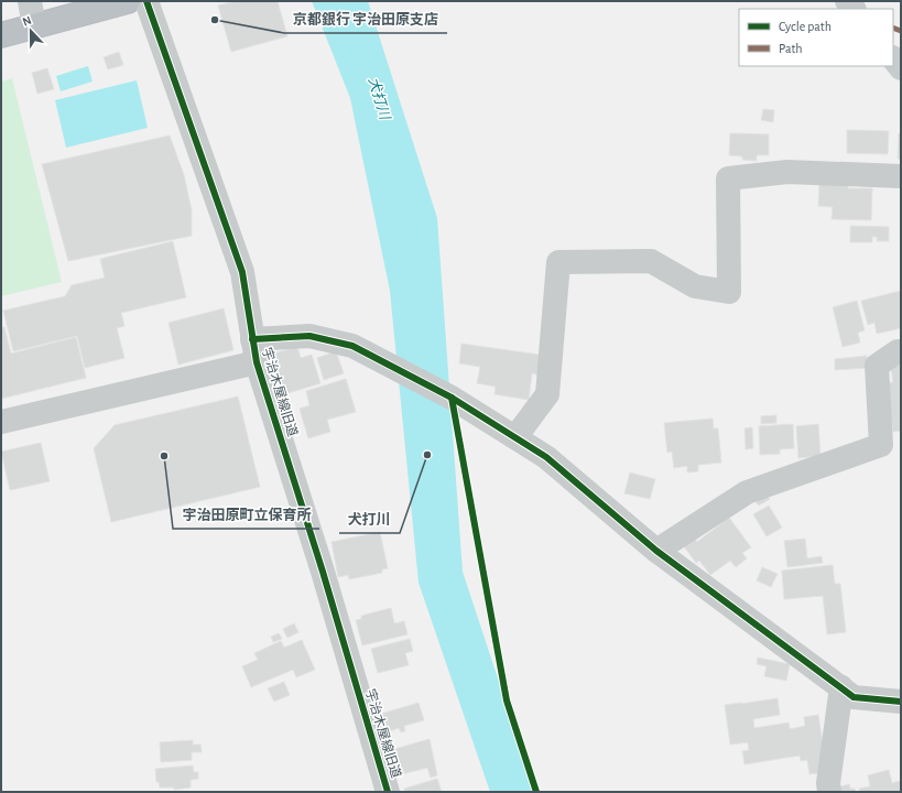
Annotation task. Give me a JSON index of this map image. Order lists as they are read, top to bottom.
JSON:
{
  "streets": {
    "street": ["宇治木屋線旧道"]
  },
  "water": ["犬打川"],
  "places": ["京都銀行 宇治田原支店", "犬打川", "宇治田原町立保育所"],
  "legend": ["Cycle path", "Path"],
  "north": "top"
}
